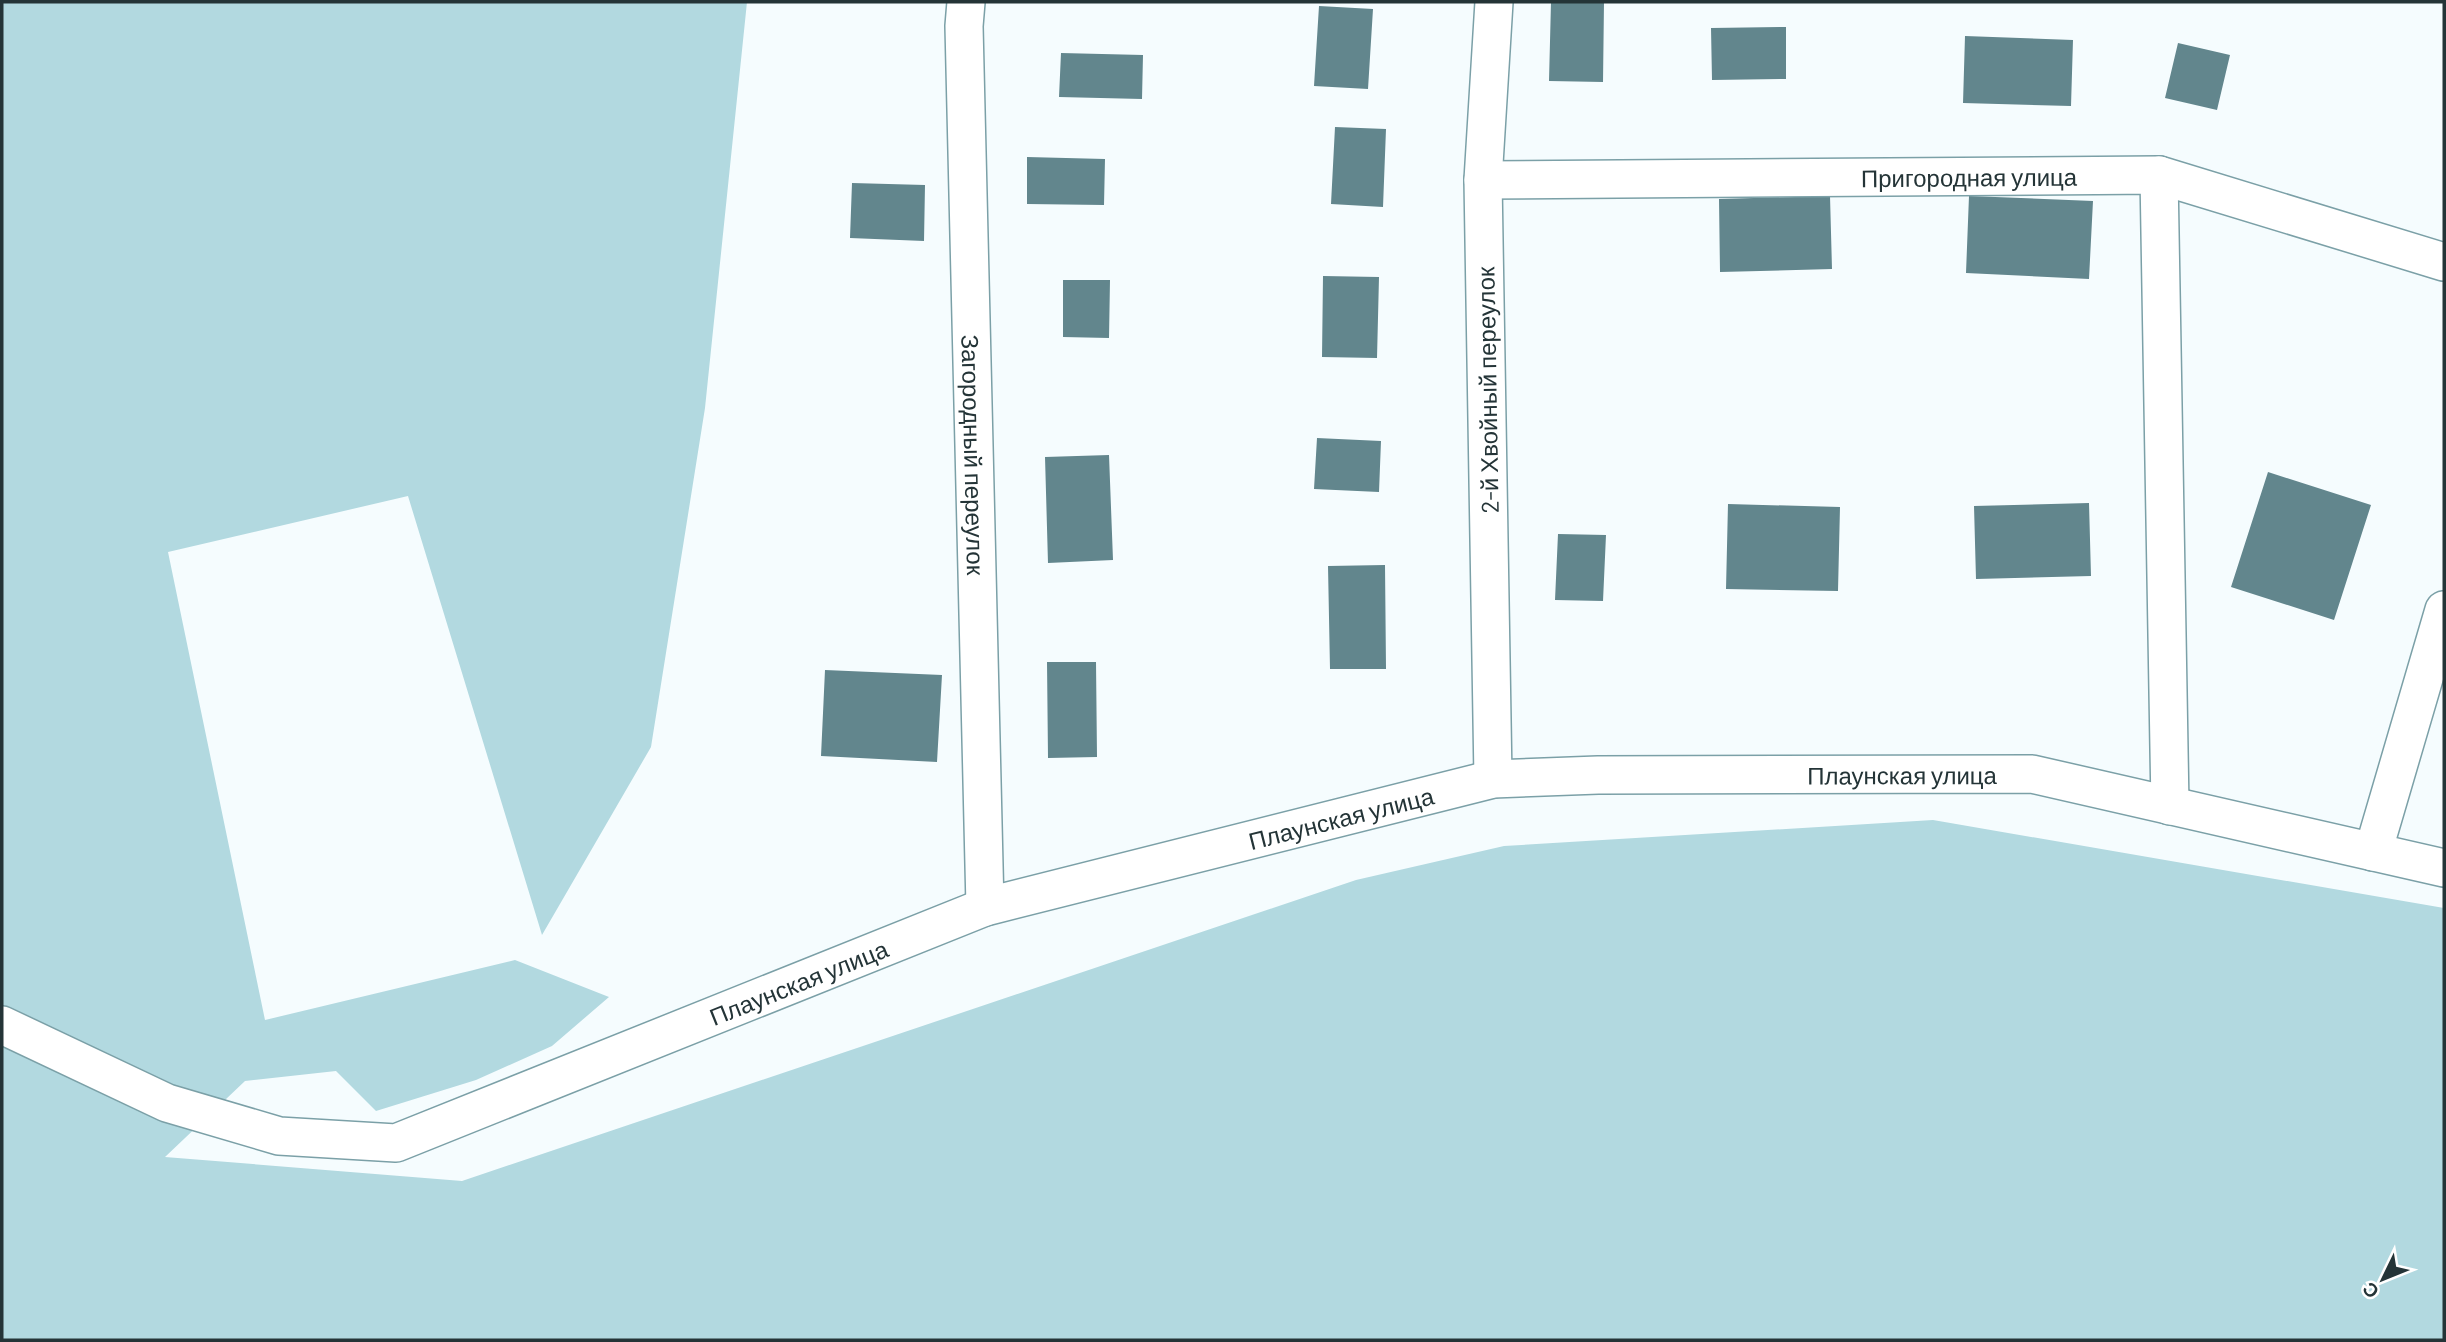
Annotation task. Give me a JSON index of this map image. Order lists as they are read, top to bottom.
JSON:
{
  "streets": {
    "street": [
      "Пригородная улица",
      "2-й Хвойный переулок",
      "Загородный переулок",
      "Плаунская улица"
    ]
  },
  "crossings": [
    ["Пригородная улица", "2-й Хвойный переулок"],
    ["2-й Хвойный переулок", "Плаунская улица"],
    ["Загородный переулок", "Плаунская улица"]
  ],
  "north": "bottom left"
}
